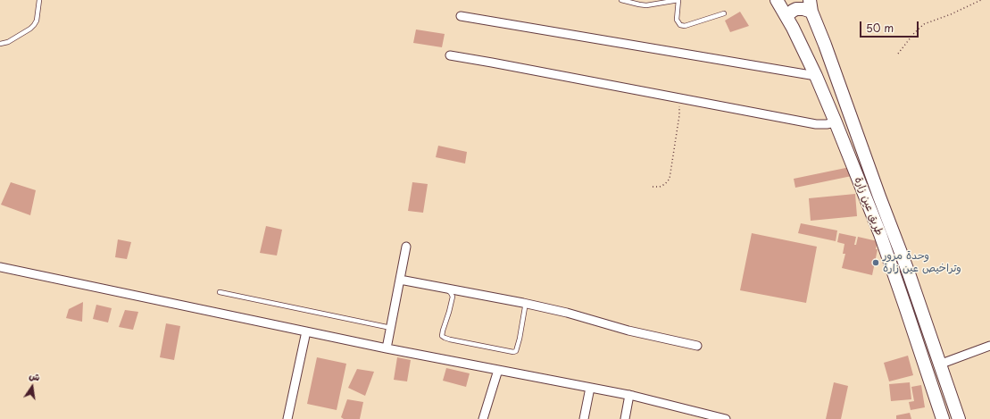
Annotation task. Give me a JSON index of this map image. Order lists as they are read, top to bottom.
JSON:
{
  "streets": {
    "main road": ["طريق عين زارة"]
  },
  "places": ["وحدة مرور وتراخيص عين زارة"],
  "scale_bar": "50 m",
  "north": "top"
}
